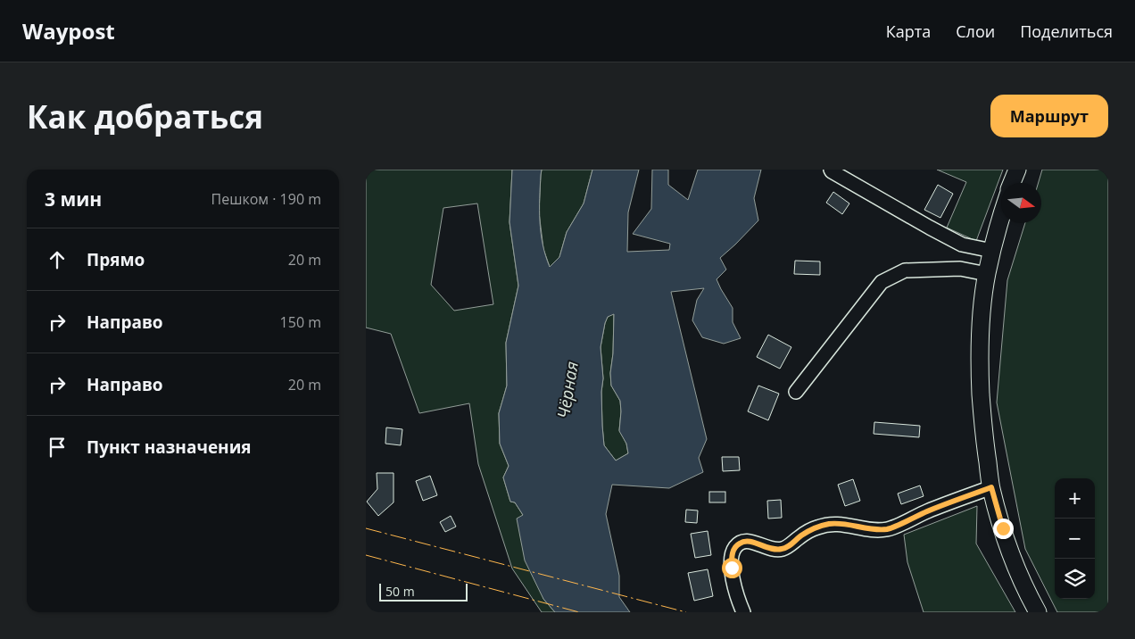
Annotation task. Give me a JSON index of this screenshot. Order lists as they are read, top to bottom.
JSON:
{
  "water": ["Чёрная"],
  "scale_bar": "50 m",
  "north": "right",
  "page": {
    "header": "Waypost",
    "nav": ["Карта", "Слои", "Поделиться"],
    "buttons": "Маршрут",
    "title": "Как добраться",
    "heading": ["3 мин", "Пешком · 190 m"],
    "list": [
      ["Прямо", "20 m"],
      ["Направо", "150 m"],
      ["Направо", "20 m"],
      "Пункт назначения"
    ],
    "map_buttons": ["+", "−"],
    "scale": "50 m"
  }
}
